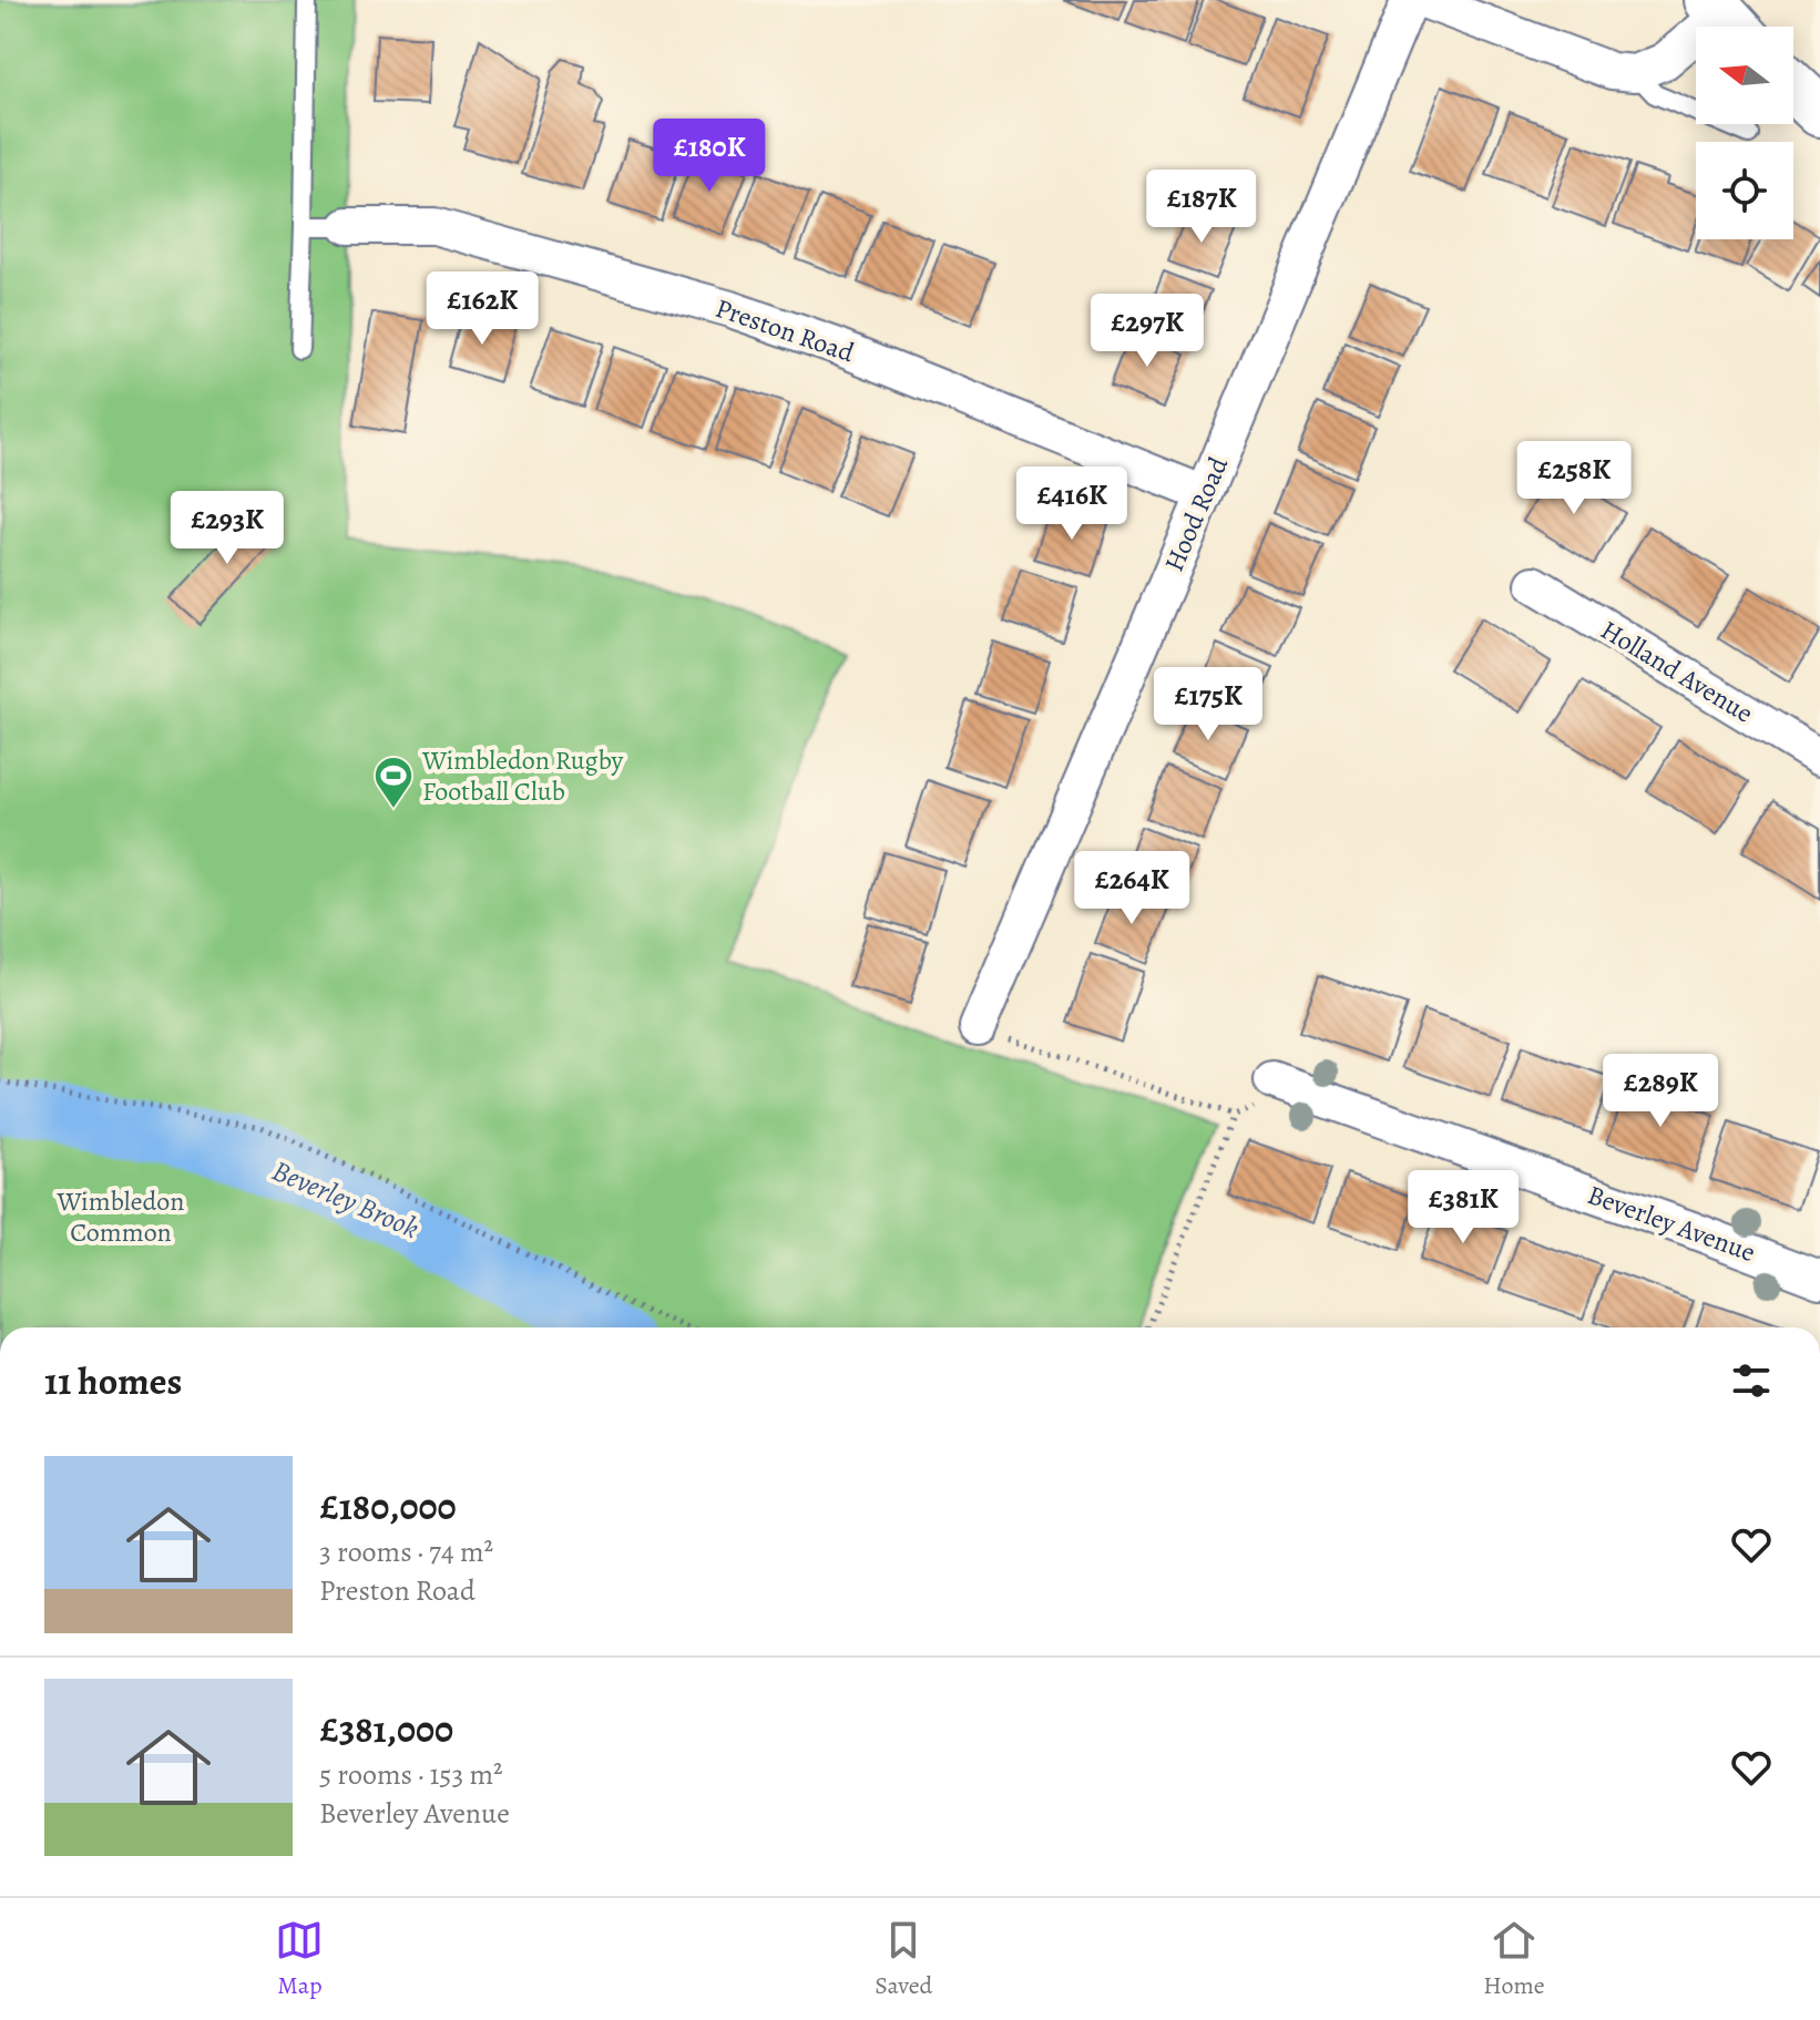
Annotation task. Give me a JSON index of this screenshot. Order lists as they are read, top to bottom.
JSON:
{
  "streets": {
    "street": [
      "Preston Road",
      "Hood Road",
      "Holland Avenue",
      "Beverley Avenue"
    ]
  },
  "crossings": [
    ["Preston Road", "Hood Road"]
  ],
  "water": ["Beverley Brook"],
  "parks": ["Wimbledon Common"],
  "places": {
    "sports": ["Wimbledon Rugby Football Club"]
  },
  "north": "left",
  "page": {
    "price": [
      "£180K",
      "£187K",
      "£162K",
      "£297K",
      "£258K",
      "£416K",
      "£293K",
      "£175K",
      "£264K",
      "£289K",
      "£381K"
    ],
    "heading": "11 homes",
    "list": [
      {
        "name": "£180,000",
        "note": "3 rooms · 74 m² · Preston Road"
      },
      {
        "name": "£381,000",
        "note": "5 rooms · 153 m² · Beverley Avenue"
      }
    ],
    "tabs": ["Map", "Saved", "Home"]
  }
}
